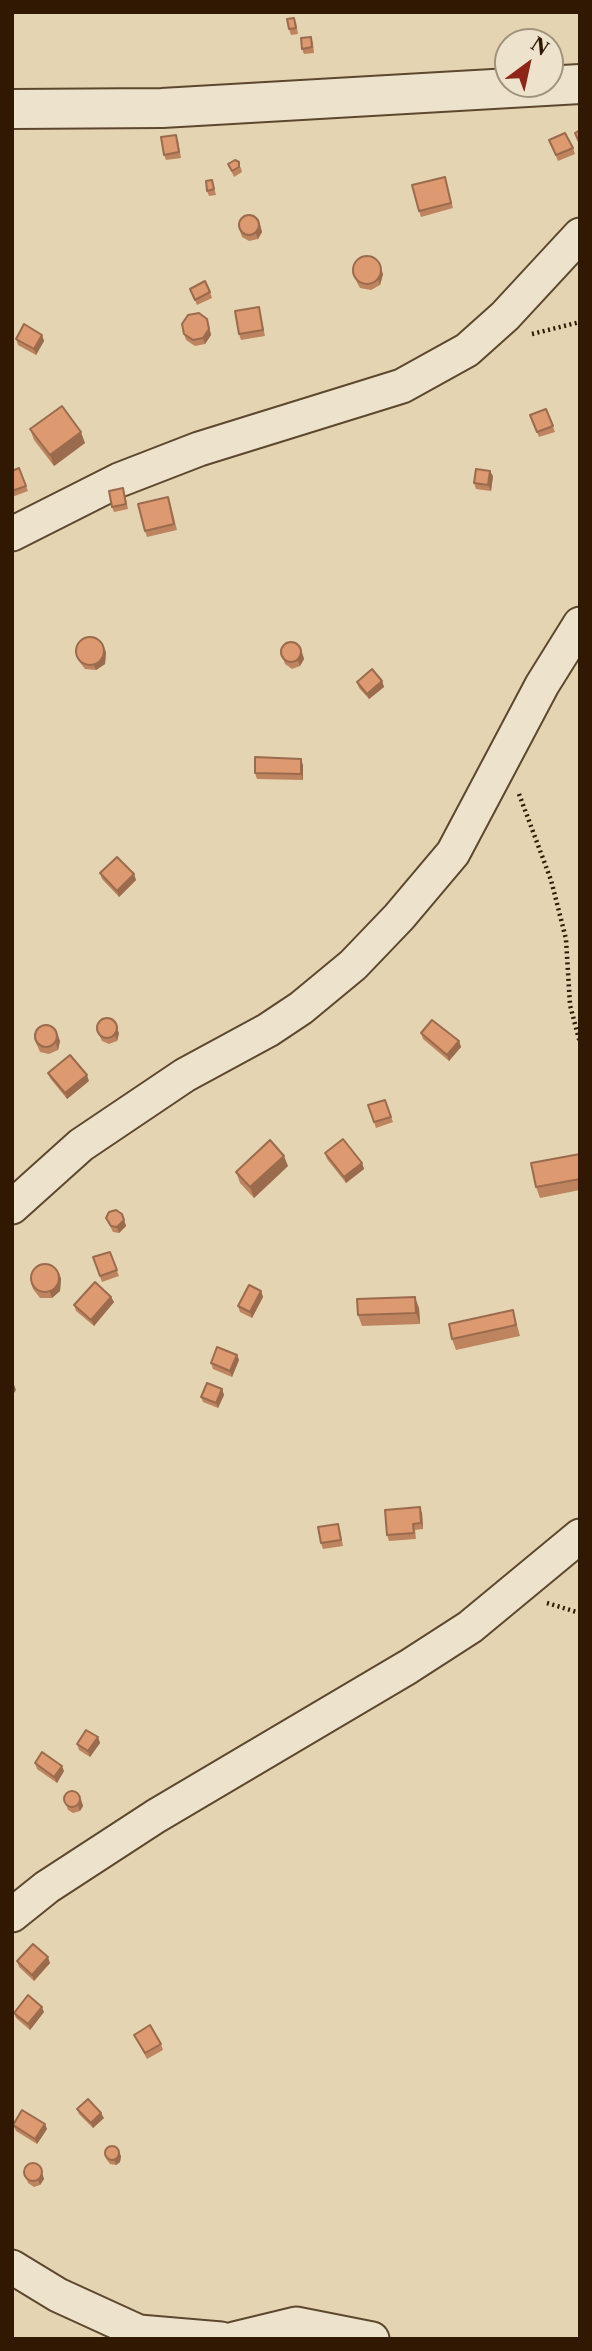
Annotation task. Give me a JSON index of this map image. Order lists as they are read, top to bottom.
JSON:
{
  "north": "top right"
}
